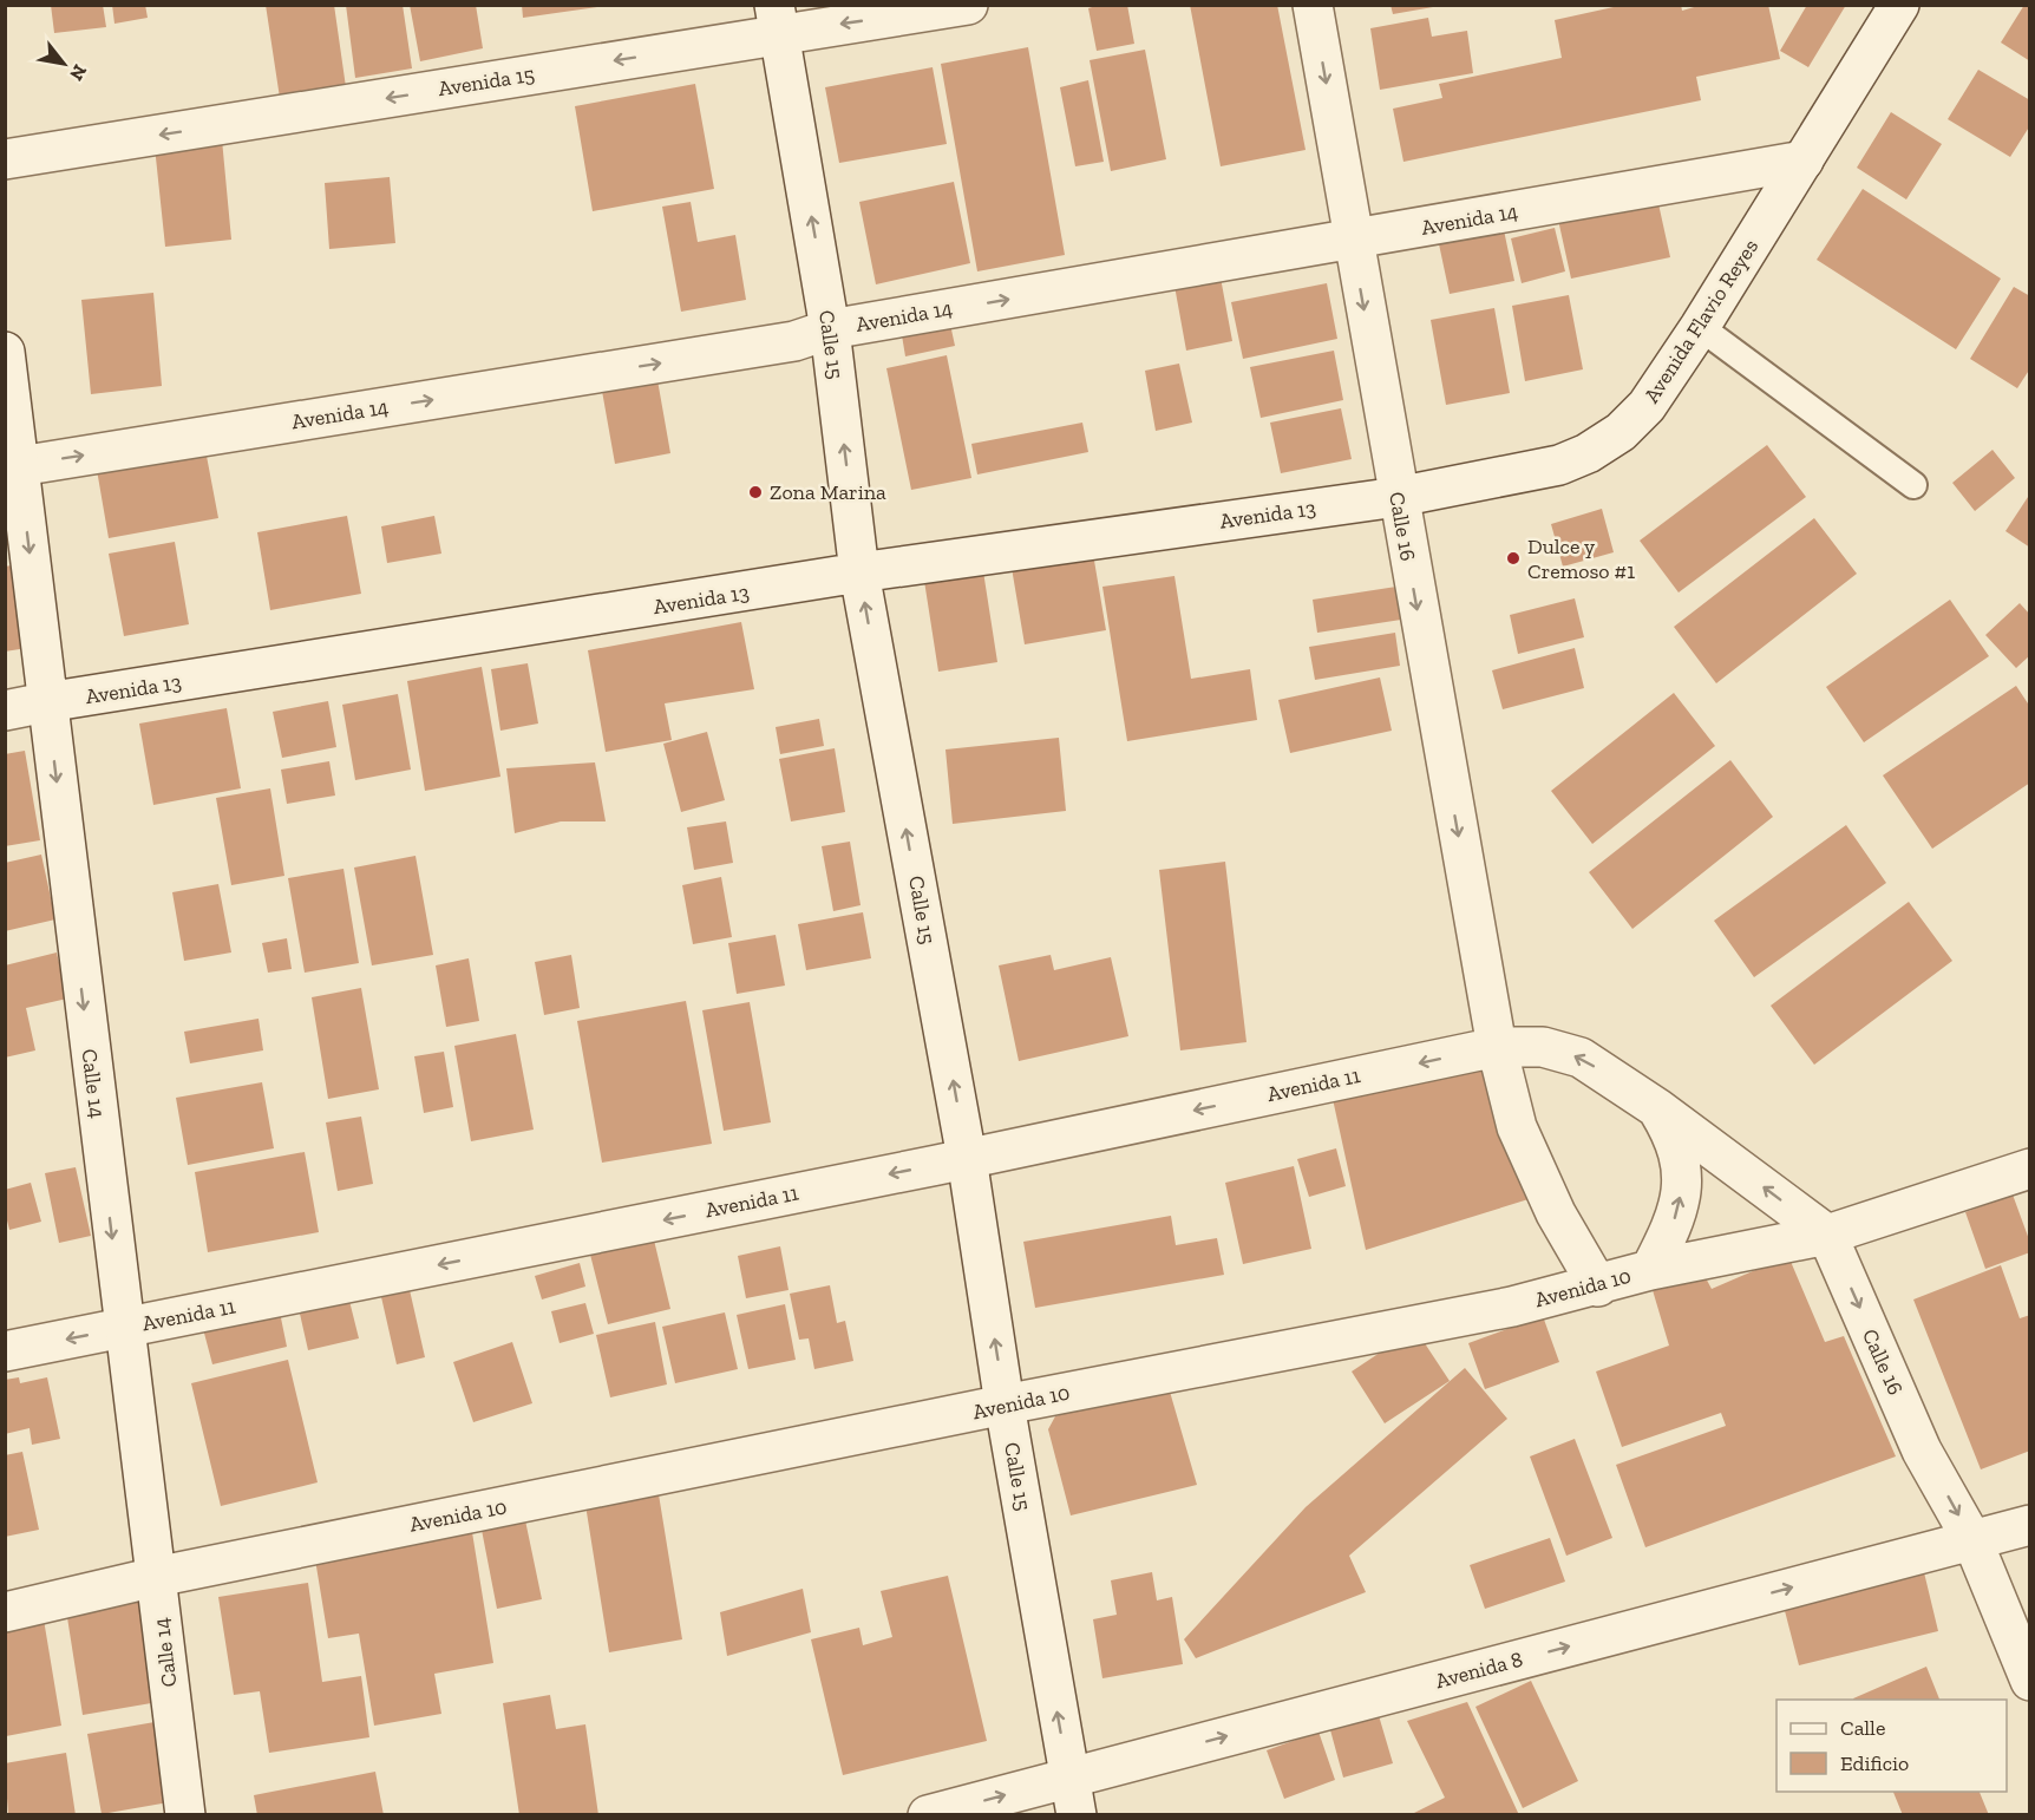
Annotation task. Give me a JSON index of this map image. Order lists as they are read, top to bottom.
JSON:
{
  "streets": {
    "street": [
      "Avenida 15",
      "Avenida 14",
      "Avenida Flavio Reyes",
      "Calle 15",
      "Avenida 13",
      "Calle 16",
      "Calle 14",
      "Avenida 11",
      "Avenida 10",
      "Avenida 8"
    ]
  },
  "crossings": [
    ["Avenida 15", "Calle 15"],
    ["Avenida 14", "Avenida Flavio Reyes"],
    ["Avenida 14", "Calle 15"],
    ["Avenida 14", "Calle 16"],
    ["Avenida 14", "Calle 14"],
    ["Avenida Flavio Reyes", "Avenida 13"],
    ["Avenida Flavio Reyes", "Calle 16"],
    ["Calle 15", "Avenida 13"],
    ["Calle 15", "Avenida 11"],
    ["Calle 15", "Avenida 10"],
    ["Calle 15", "Avenida 8"],
    ["Avenida 13", "Calle 16"],
    ["Avenida 13", "Calle 14"],
    ["Calle 16", "Avenida 11"],
    ["Calle 16", "Avenida 10"],
    ["Calle 16", "Avenida 8"],
    ["Calle 14", "Avenida 11"],
    ["Calle 14", "Avenida 10"]
  ],
  "one_way": [
    "Avenida 15",
    "Avenida 14",
    "Calle 15",
    "Calle 14",
    "Avenida 11",
    "Avenida 8"
  ],
  "places": ["Zona Marina", "Dulce y Cremoso #1"],
  "legend": ["Calle", "Edificio"],
  "north": "bottom right"
}
